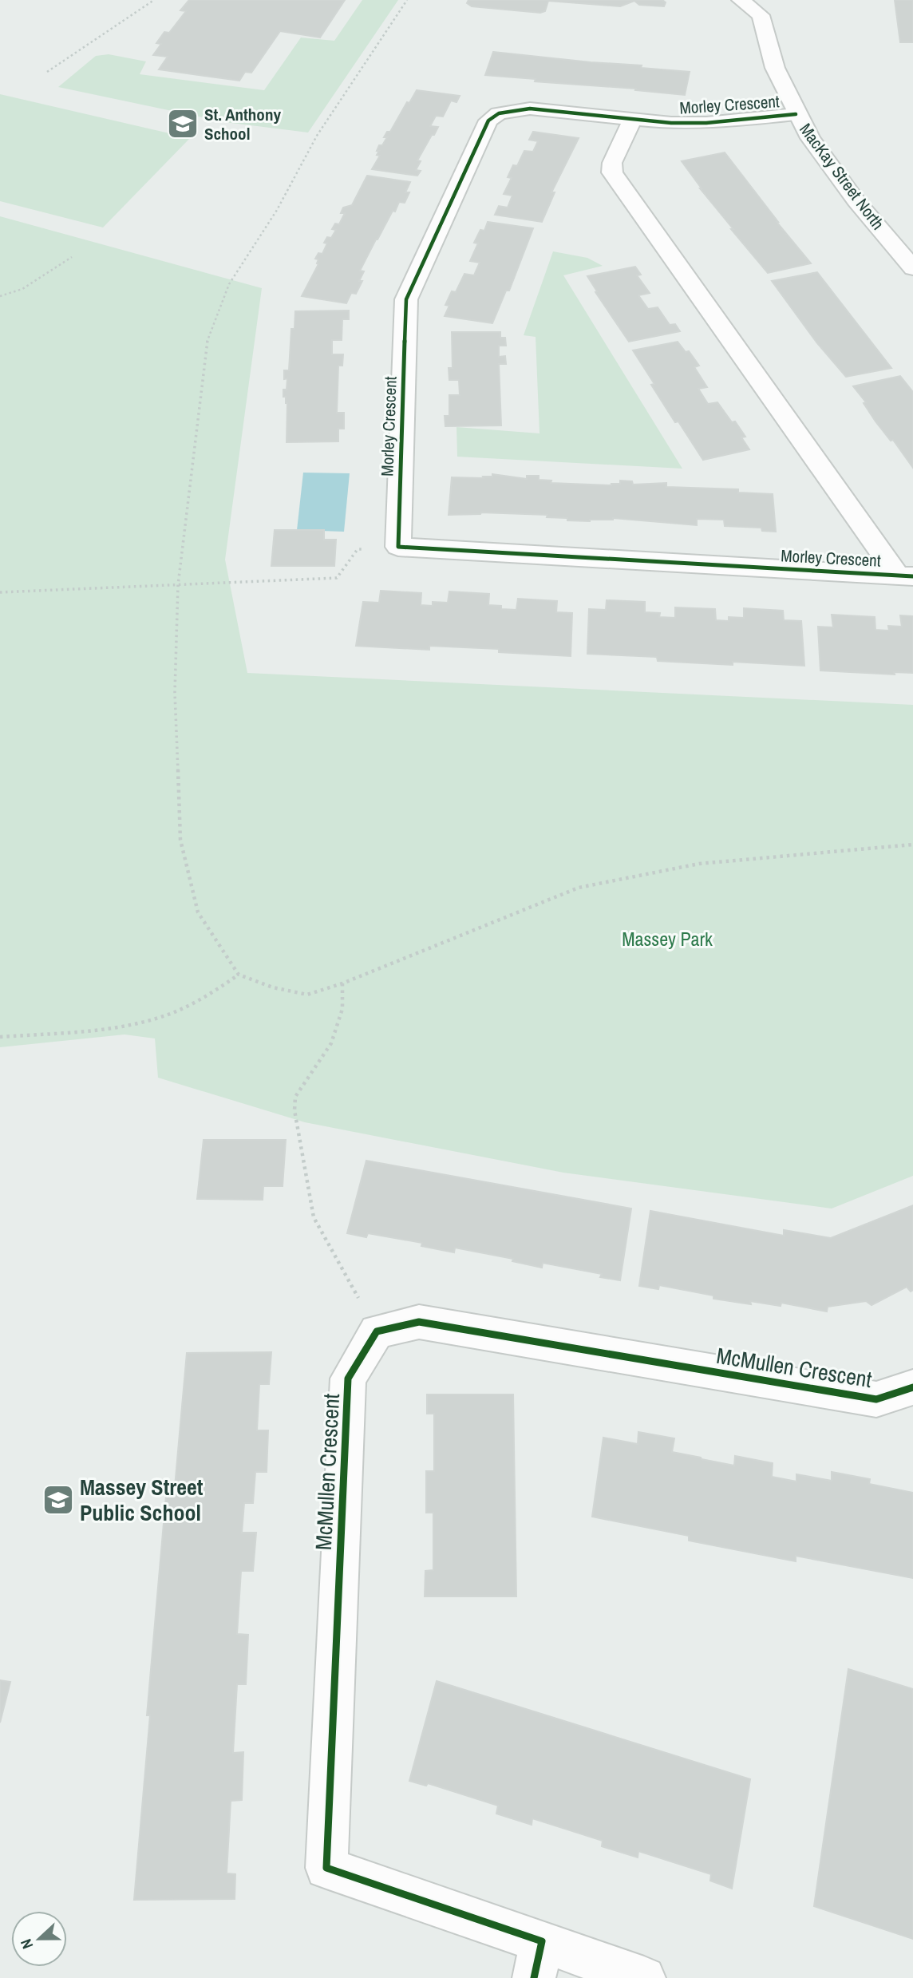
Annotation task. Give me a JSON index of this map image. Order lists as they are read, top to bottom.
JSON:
{
  "streets": {
    "street": ["Morley Crescent", "MacKay Street North", "McMullen Crescent"]
  },
  "crossings": [
    ["Morley Crescent", "MacKay Street North"]
  ],
  "parks": ["Massey Park"],
  "places": {
    "school or university": ["St. Anthony School", "Massey Street Public School"]
  },
  "north": "left"
}
